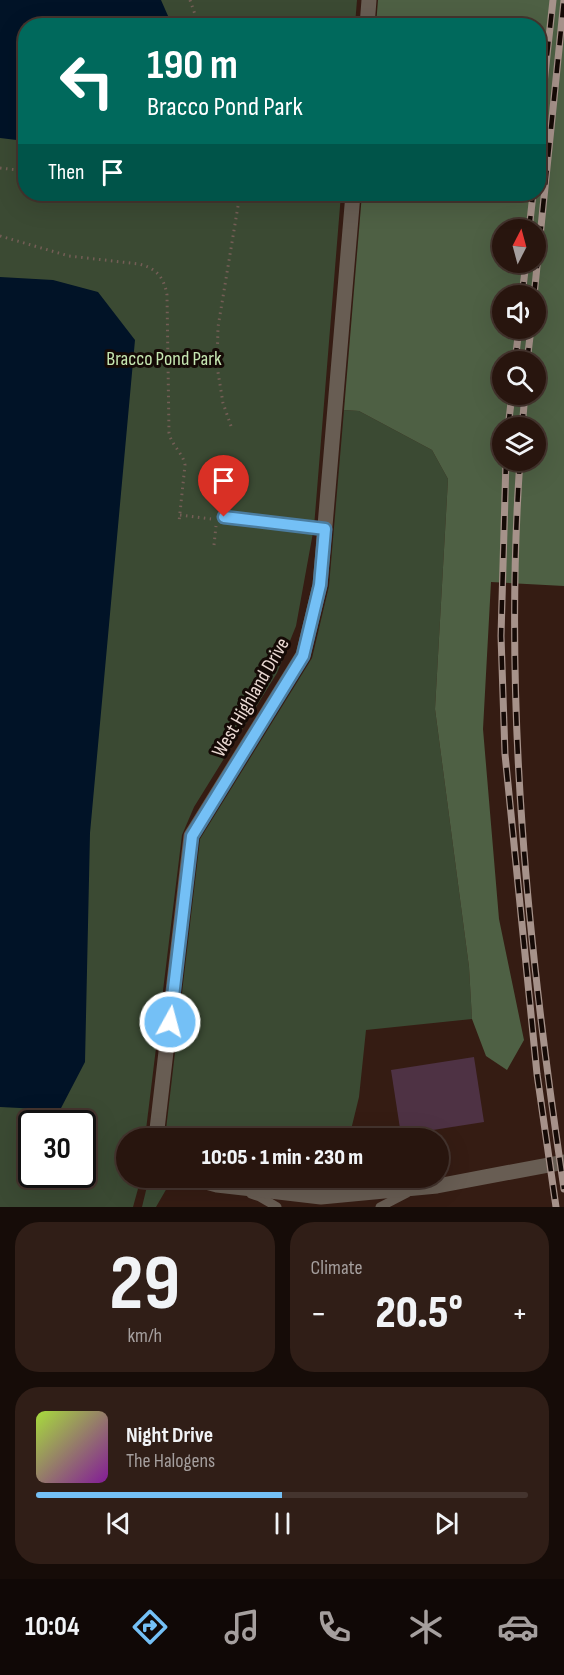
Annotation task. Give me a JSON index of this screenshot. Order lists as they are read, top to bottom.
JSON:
{
  "streets": {
    "street": ["West Highland Drive"]
  },
  "parks": ["Bracco Pond Park"],
  "north": "top",
  "page": {
    "turn": ["190 m", "Bracco Pond Park"],
    "then": "Then",
    "limit": "30",
    "trip": "10:05 · 1 min · 230 m",
    "tile": [
      ["29", "km/h"],
      "Climate"
    ],
    "heat": ["−", "20.5°", "+"],
    "song": ["Night Drive", "The Halogens"],
    "tabs": "10:04"
  }
}
